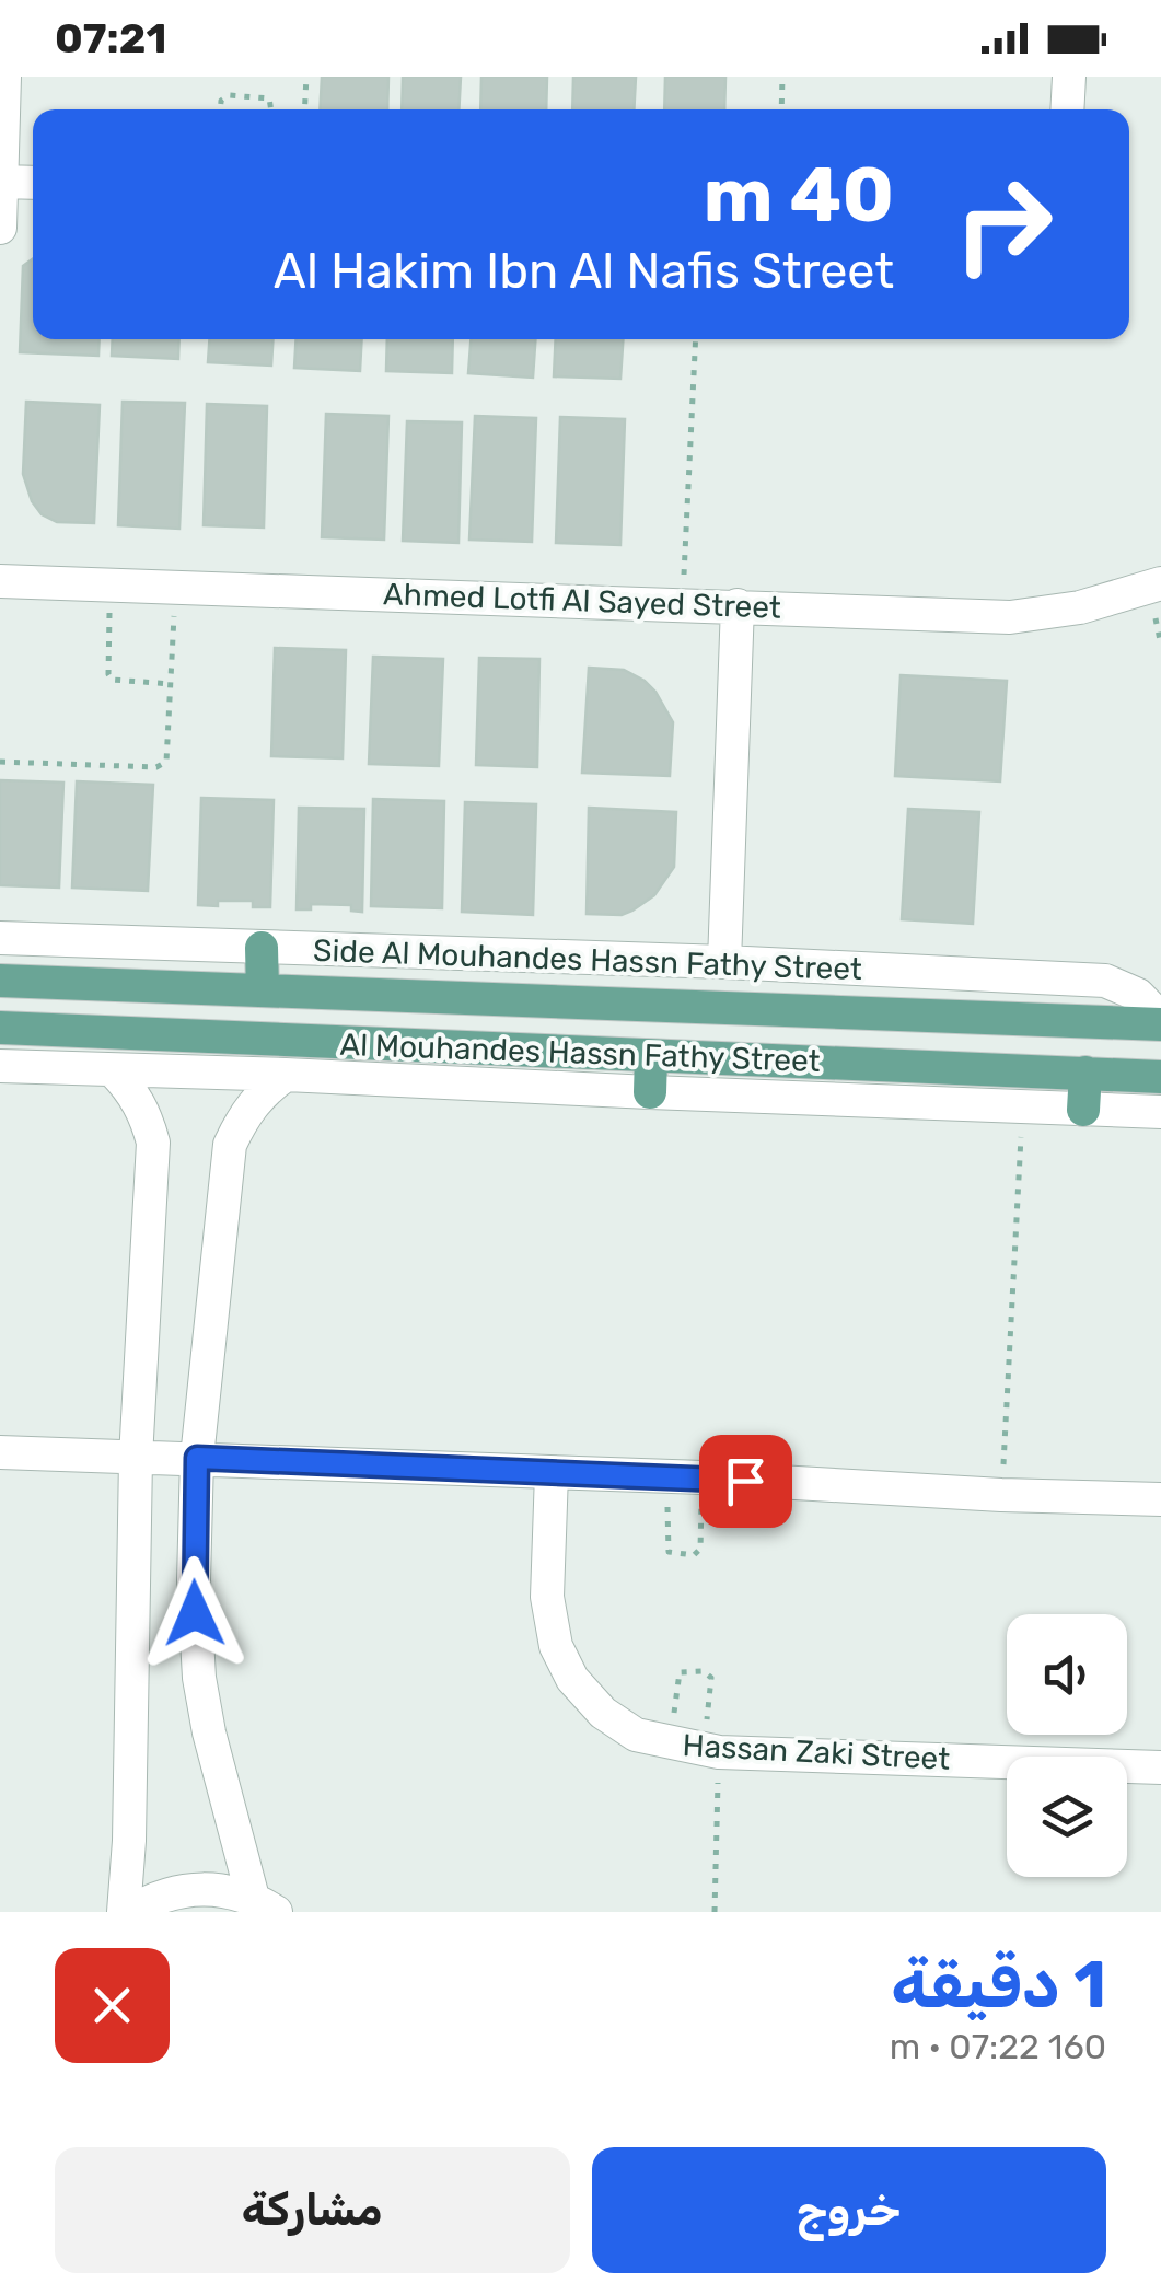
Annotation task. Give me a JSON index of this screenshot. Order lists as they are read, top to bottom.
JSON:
{
  "streets": {
    "main road": ["Al Mouhandes Hassn Fathy Street"],
    "street": ["Ahmed Lotfi Al Sayed Street", "Side Al Mouhandes Hassn Fathy Street", "Hassan Zaki Street"]
  },
  "crossings": [
    ["Side Al Mouhandes Hassn Fathy Street", "Al Mouhandes Hassn Fathy Street"]
  ],
  "page": {
    "status": "07:21",
    "turn": ["40 m", "Al Hakim Ibn Al Nafis Street"],
    "heading": ["1 دقيقة", "160 m · 07:22"],
    "buttons": ["خروج", "مشاركة"]
  }
}
